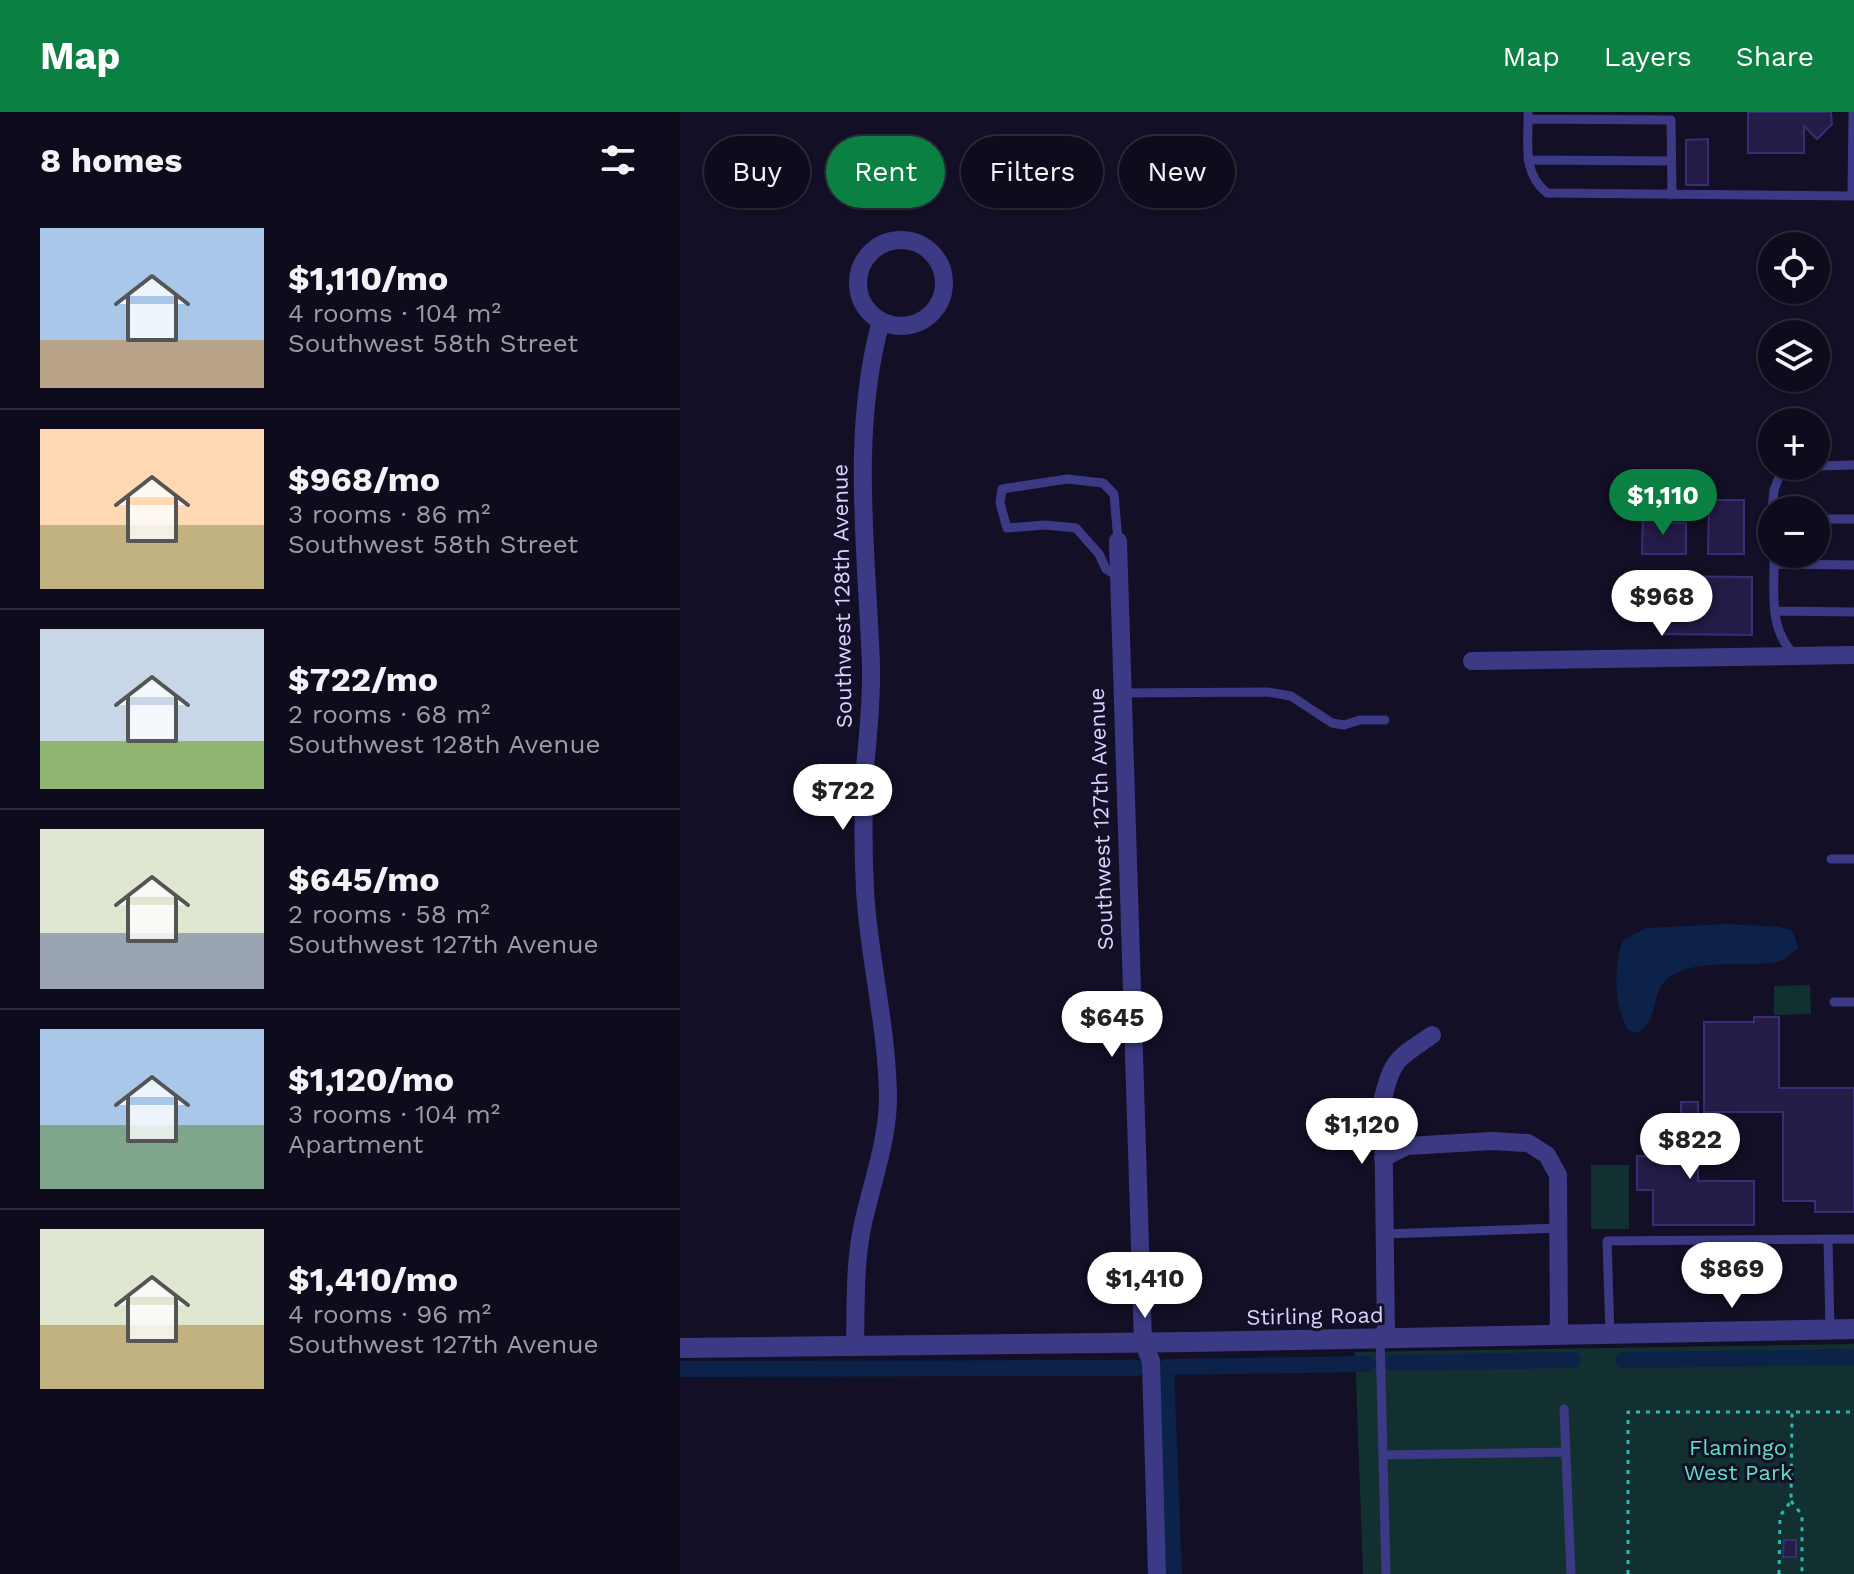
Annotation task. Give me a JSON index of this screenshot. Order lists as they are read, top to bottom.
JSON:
{
  "streets": {
    "street": ["Southwest 128th Avenue", "Southwest 127th Avenue", "Stirling Road"]
  },
  "crossings": [
    ["Southwest 128th Avenue", "Stirling Road"],
    ["Southwest 127th Avenue", "Stirling Road"]
  ],
  "parks": ["Flamingo West Park"],
  "page": {
    "header": "Map",
    "nav": ["Map", "Layers", "Share"],
    "heading": "8 homes",
    "chip": [
      "Buy",
      "Rent",
      "Filters",
      "New"
    ],
    "list": [
      {
        "name": "$1,110/mo",
        "note": "4 rooms · 104 m² · Southwest 58th Street"
      },
      {
        "name": "$968/mo",
        "note": "3 rooms · 86 m² · Southwest 58th Street"
      },
      {
        "name": "$722/mo",
        "note": "2 rooms · 68 m² · Southwest 128th Avenue"
      },
      {
        "name": "$645/mo",
        "note": "2 rooms · 58 m² · Southwest 127th Avenue"
      },
      {
        "name": "$1,120/mo",
        "note": "3 rooms · 104 m² · Apartment"
      },
      {
        "name": "$1,410/mo",
        "note": "4 rooms · 96 m² · Southwest 127th Avenue"
      }
    ],
    "map_buttons": ["+", "−"],
    "price": [
      "$1,110",
      "$968",
      "$722",
      "$645",
      "$1,120",
      "$822",
      "$869",
      "$1,410"
    ]
  }
}
